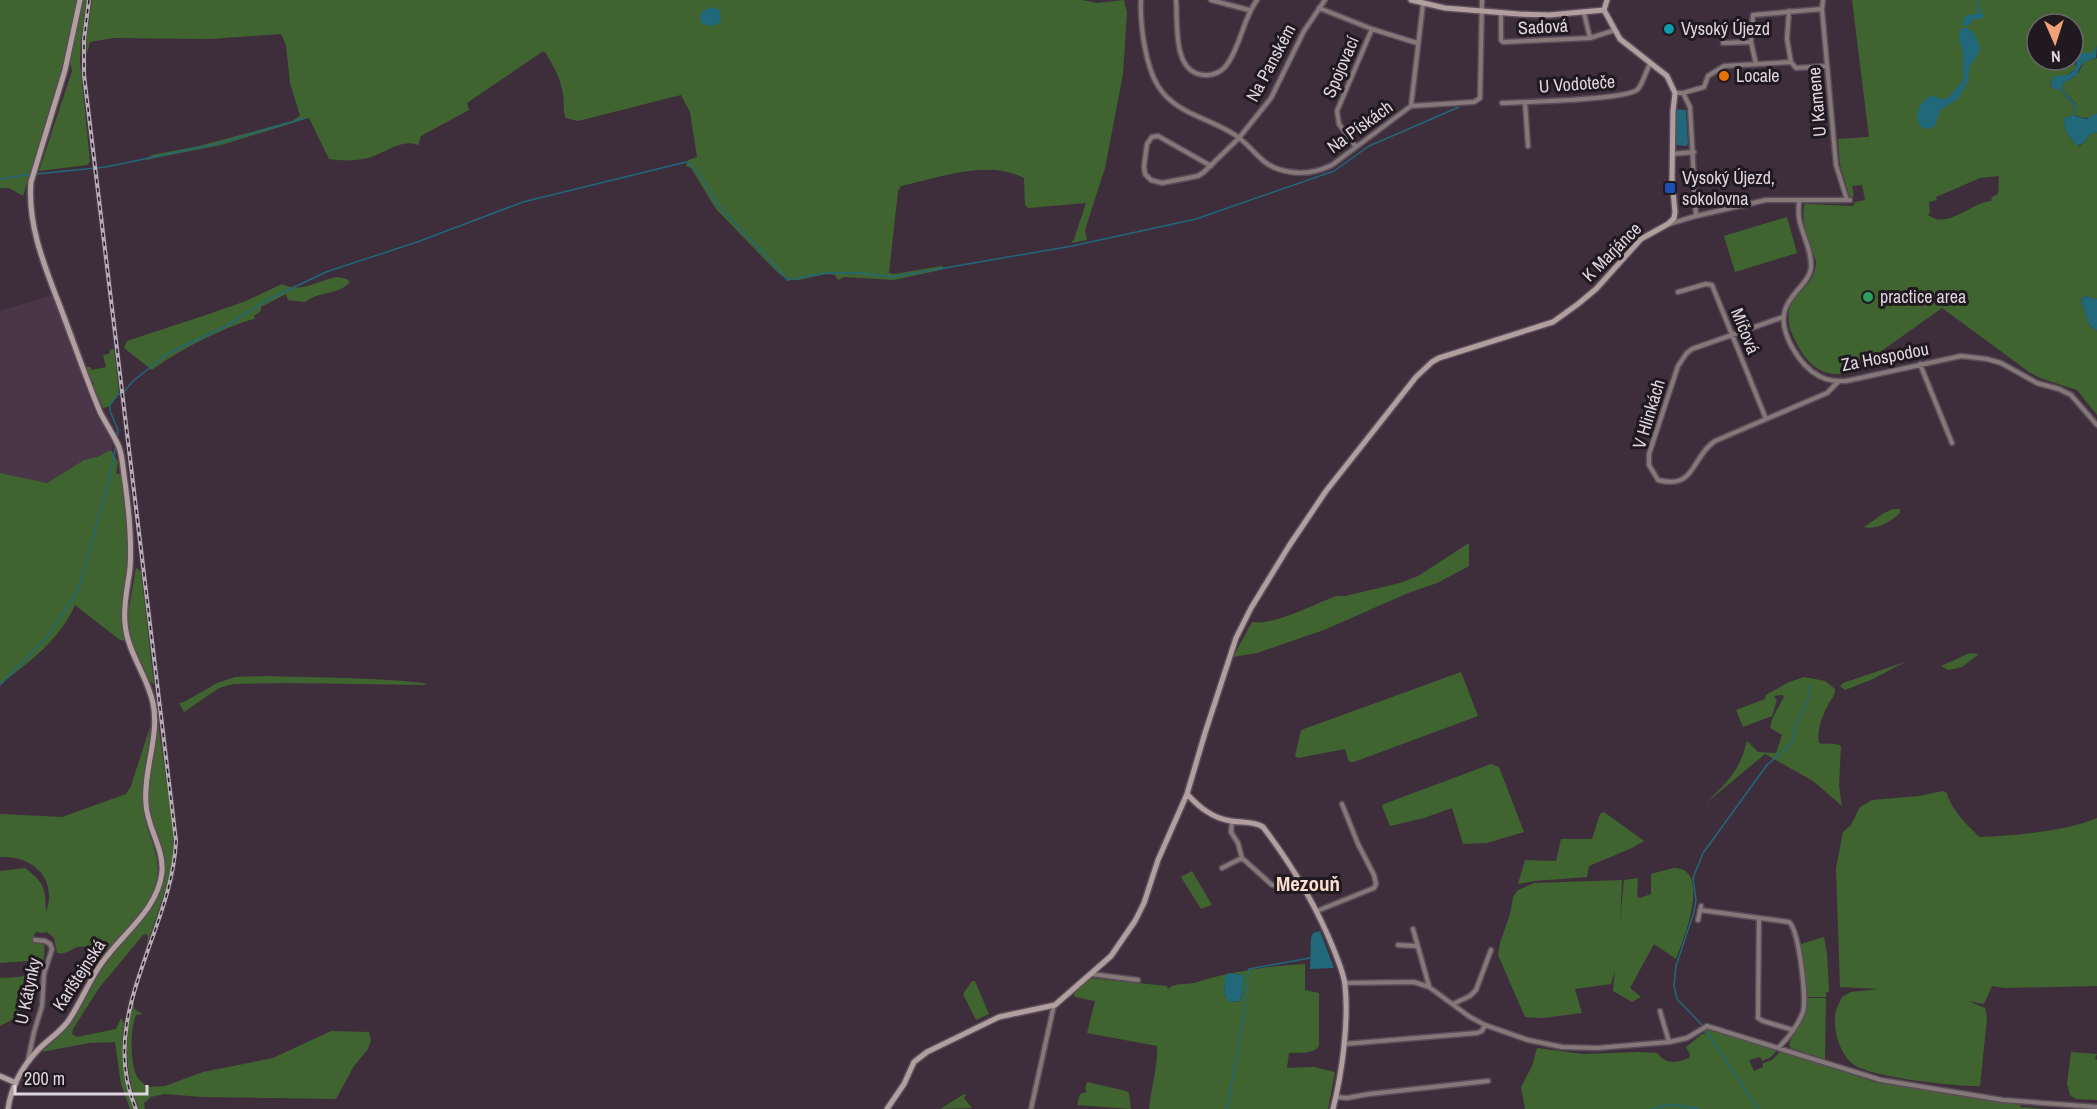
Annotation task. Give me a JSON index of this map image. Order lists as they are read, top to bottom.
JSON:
{
  "streets": {
    "street": [
      "Sadová",
      "Na Panském",
      "Spojovací",
      "U Vodoteče",
      "U Kamene",
      "Na Pískách",
      "K Marjánce",
      "Míčová",
      "Za Hospodou",
      "V Hlinkách",
      "Karlštejnská",
      "U Kátynky"
    ]
  },
  "crossings": [
    ["Na Panském", "Na Pískách"],
    ["Spojovací", "Na Pískách"],
    ["Míčová", "V Hlinkách"],
    ["Za Hospodou", "V Hlinkách"],
    ["Karlštejnská", "U Kátynky"]
  ],
  "districts": ["Mezouň"],
  "places": {
    "other": ["Vysoký Újezd", "Locale", "practice area"],
    "transit": ["Vysoký Újezd, sokolovna"]
  },
  "scale_bar": "200 m",
  "north": "bottom"
}
